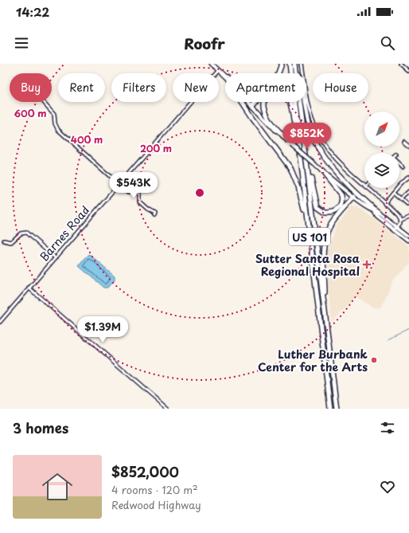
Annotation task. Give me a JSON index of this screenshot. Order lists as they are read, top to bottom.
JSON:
{
  "streets": {
    "highway": ["US 101"],
    "street": ["Barnes Road"]
  },
  "places": {
    "health": ["Sutter Santa Rosa Regional Hospital"],
    "other": ["Luther Burbank Center for the Arts"]
  },
  "north": "top right",
  "page": {
    "status": "14:22",
    "header": "Roofr",
    "chip": [
      "Buy",
      "Rent",
      "Filters",
      "New",
      "Apartment",
      "House"
    ],
    "price": ["$852K", "$543K", "$1.39M"],
    "heading": "3 homes",
    "list": [
      {
        "name": "$852,000",
        "note": "4 rooms · 120 m² · Redwood Highway"
      }
    ]
  },
  "rings": ["600 m", "400 m", "200 m"]
}
